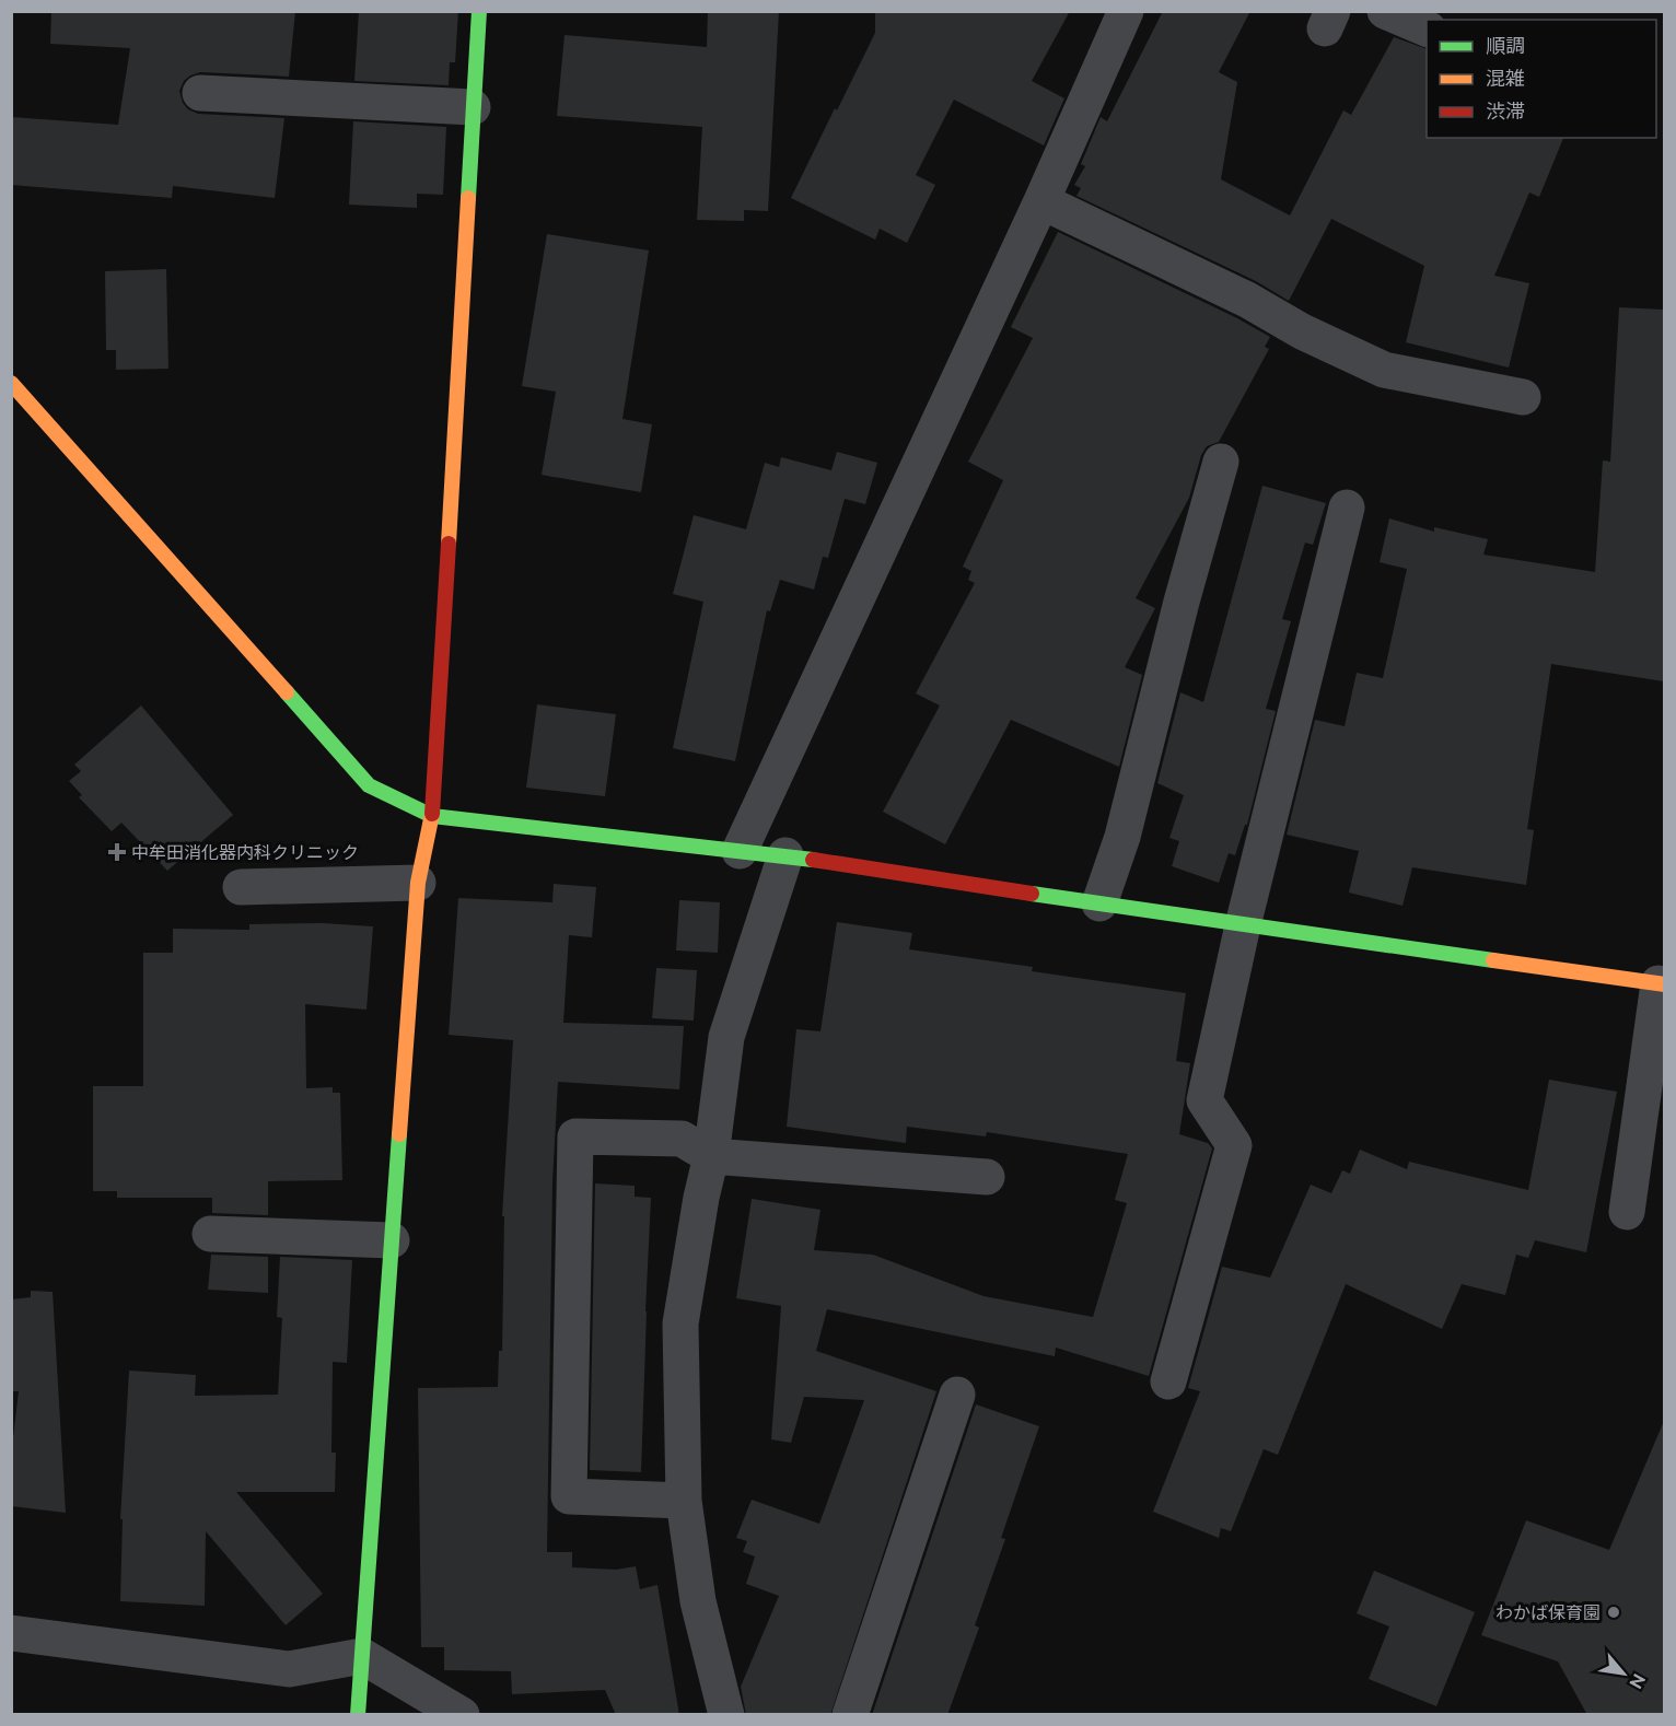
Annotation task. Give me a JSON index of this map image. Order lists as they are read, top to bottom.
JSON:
{
  "places": {
    "health": ["中牟田消化器内科クリニック"],
    "other": ["わかば保育園"]
  },
  "legend": ["順調", "混雑", "渋滞"],
  "north": "bottom right"
}
